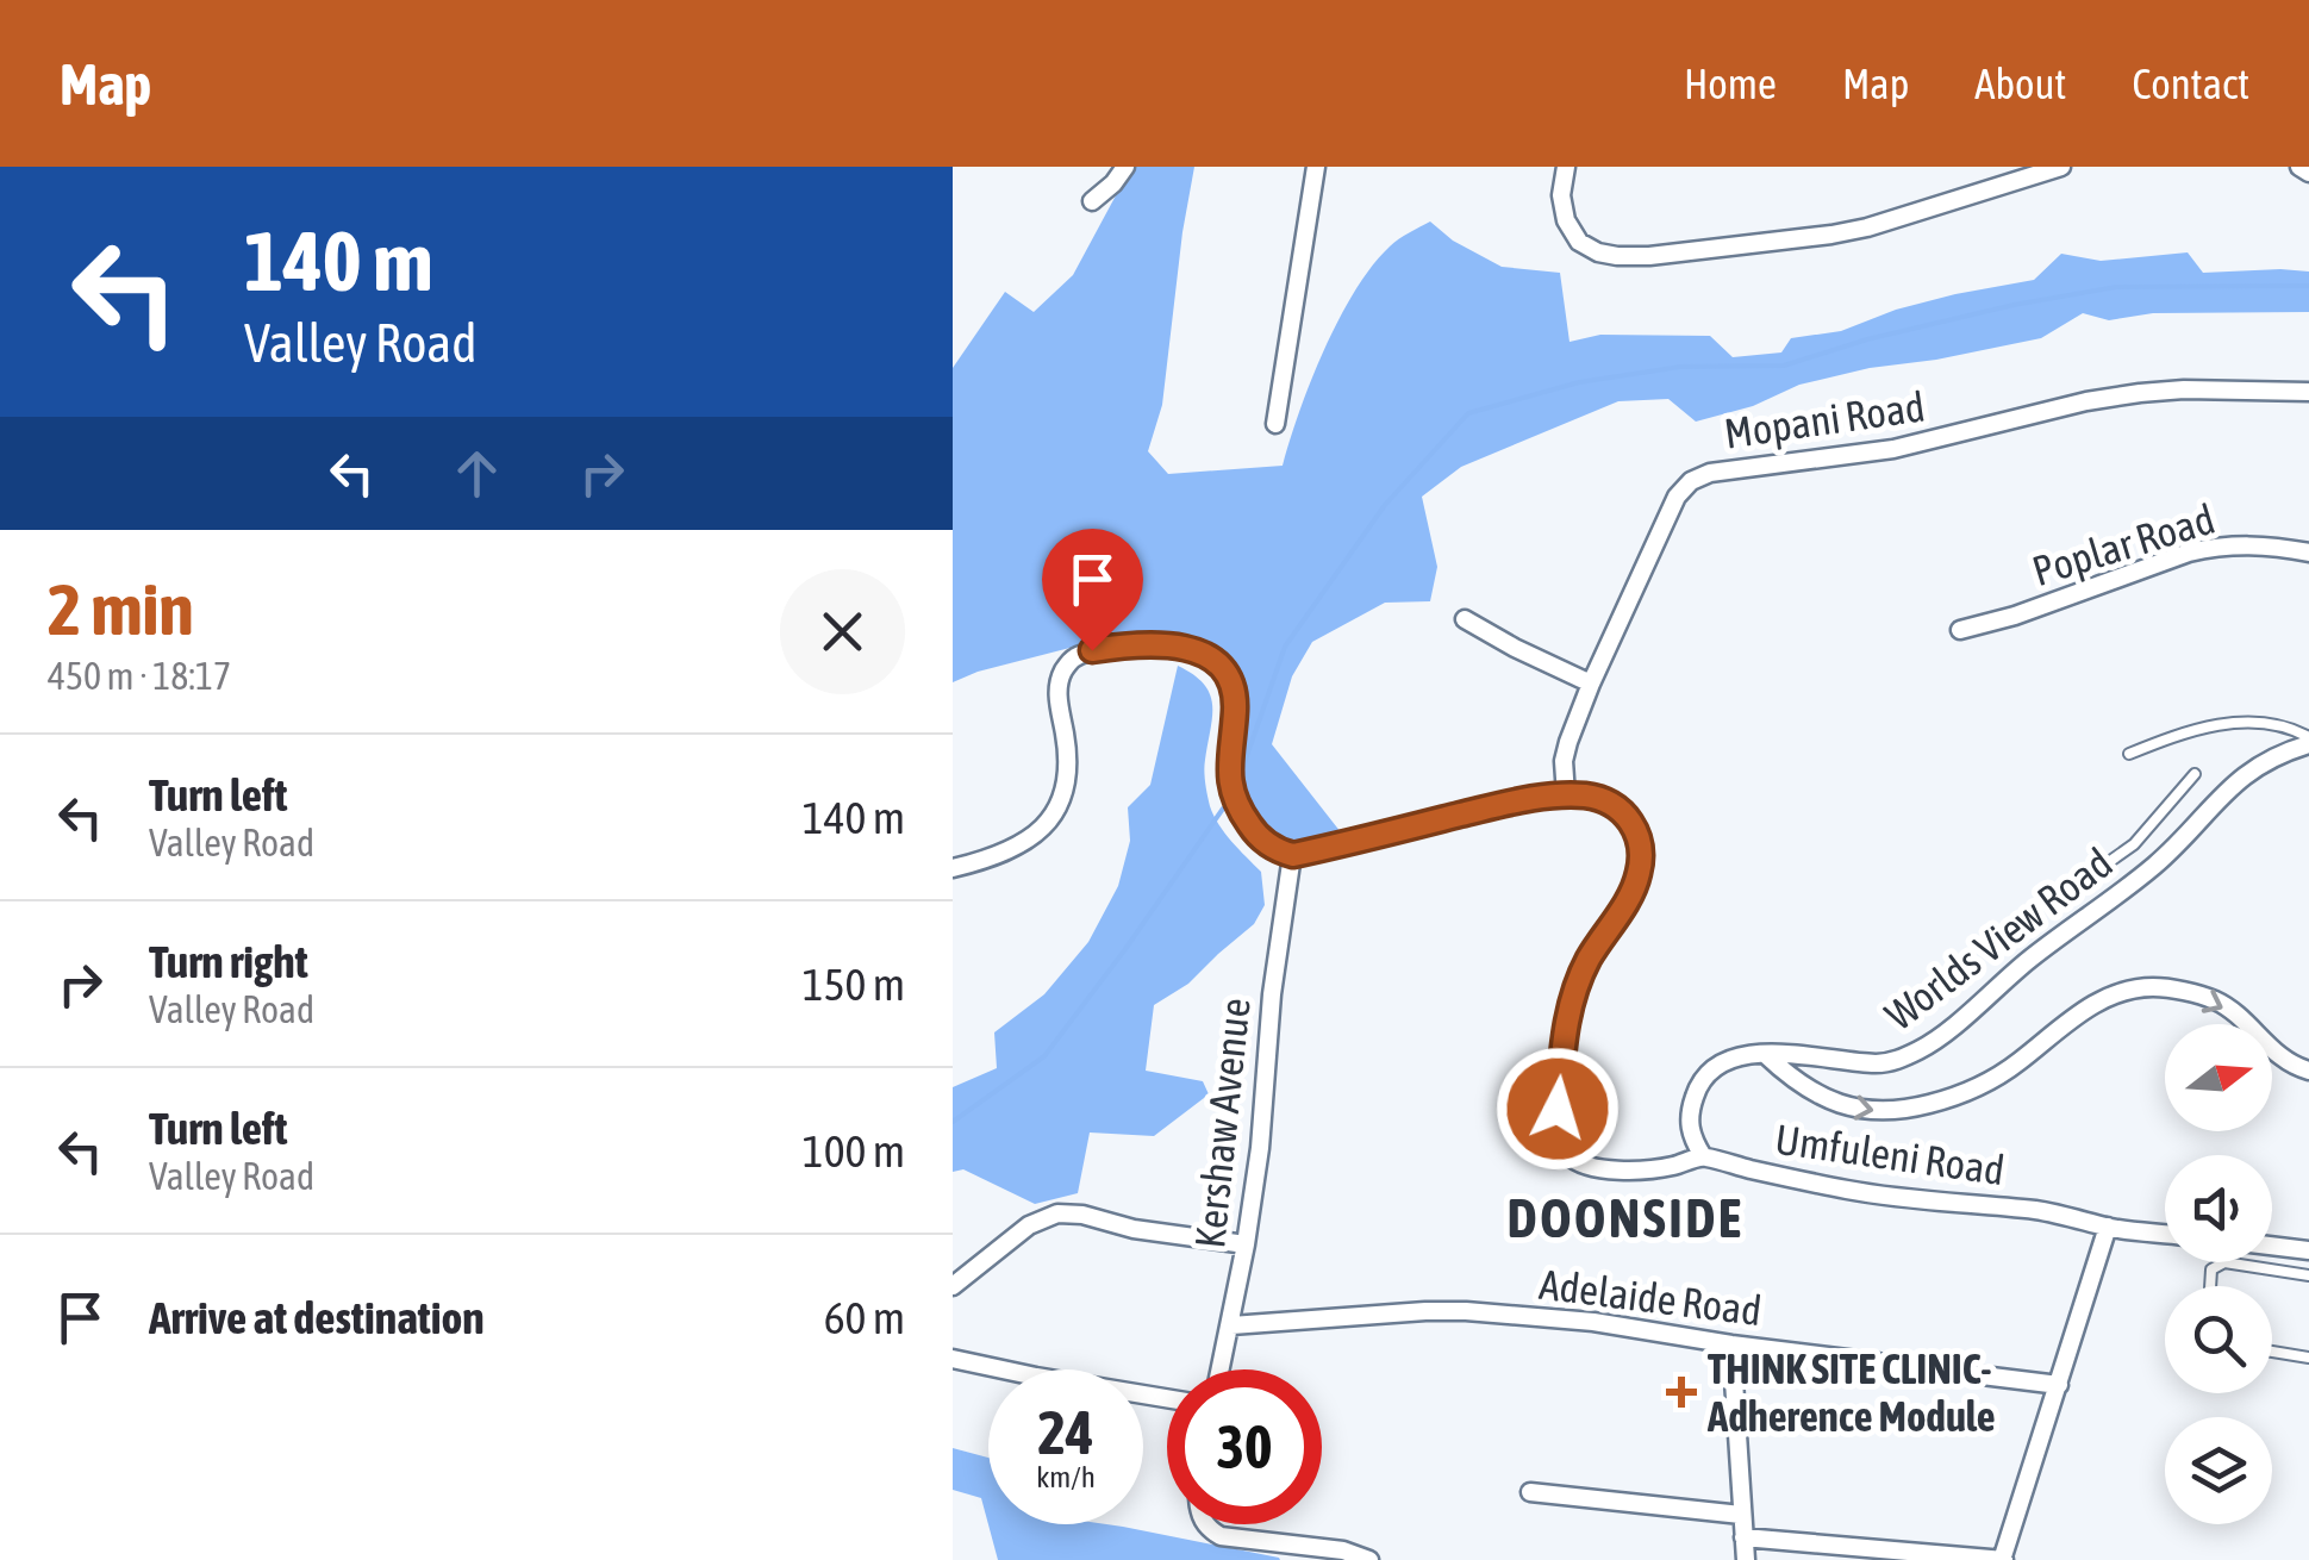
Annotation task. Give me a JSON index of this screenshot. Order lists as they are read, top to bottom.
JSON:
{
  "streets": {
    "street": [
      "Mopani Road",
      "Poplar Road",
      "Worlds View Road",
      "Kershaw Avenue",
      "Umfuleni Road",
      "Adelaide Road"
    ]
  },
  "crossings": [
    ["Mopani Road", "Umfuleni Road"],
    ["Worlds View Road", "Umfuleni Road"],
    ["Kershaw Avenue", "Adelaide Road"]
  ],
  "districts": ["DOONSIDE"],
  "places": {
    "health": ["THINK SITE CLINIC- Adherence Module"]
  },
  "north": "right",
  "page": {
    "header": "Map",
    "nav": [
      "Home",
      "Map",
      "About",
      "Contact"
    ],
    "turn": ["140 m", "Valley Road"],
    "heading": ["2 min", "450 m · 18:17"],
    "list": [
      {
        "name": "Turn left",
        "note": "Valley Road",
        "value": "140 m"
      },
      {
        "name": "Turn right",
        "note": "Valley Road",
        "value": "150 m"
      },
      {
        "name": "Turn left",
        "note": "Valley Road",
        "value": "100 m"
      },
      {
        "name": "Arrive at destination",
        "value": "60 m"
      }
    ],
    "speed": "24 km/h",
    "limit": "30"
  }
}
